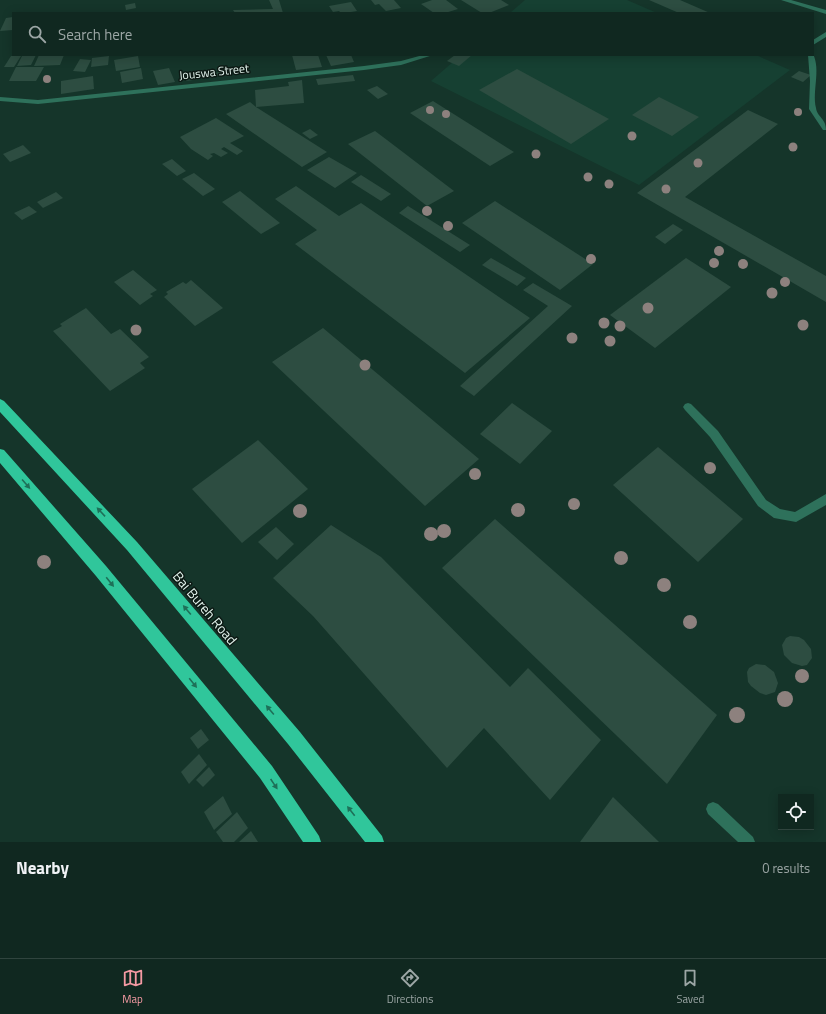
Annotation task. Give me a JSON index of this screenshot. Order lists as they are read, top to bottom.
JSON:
{
  "streets": {
    "highway": ["Bai Bureh Road"],
    "street": ["Jouswa Street"]
  },
  "page": {
    "search": "Search here",
    "heading": ["Nearby", "0 results"],
    "nav": ["Map", "Directions", "Saved"]
  }
}
